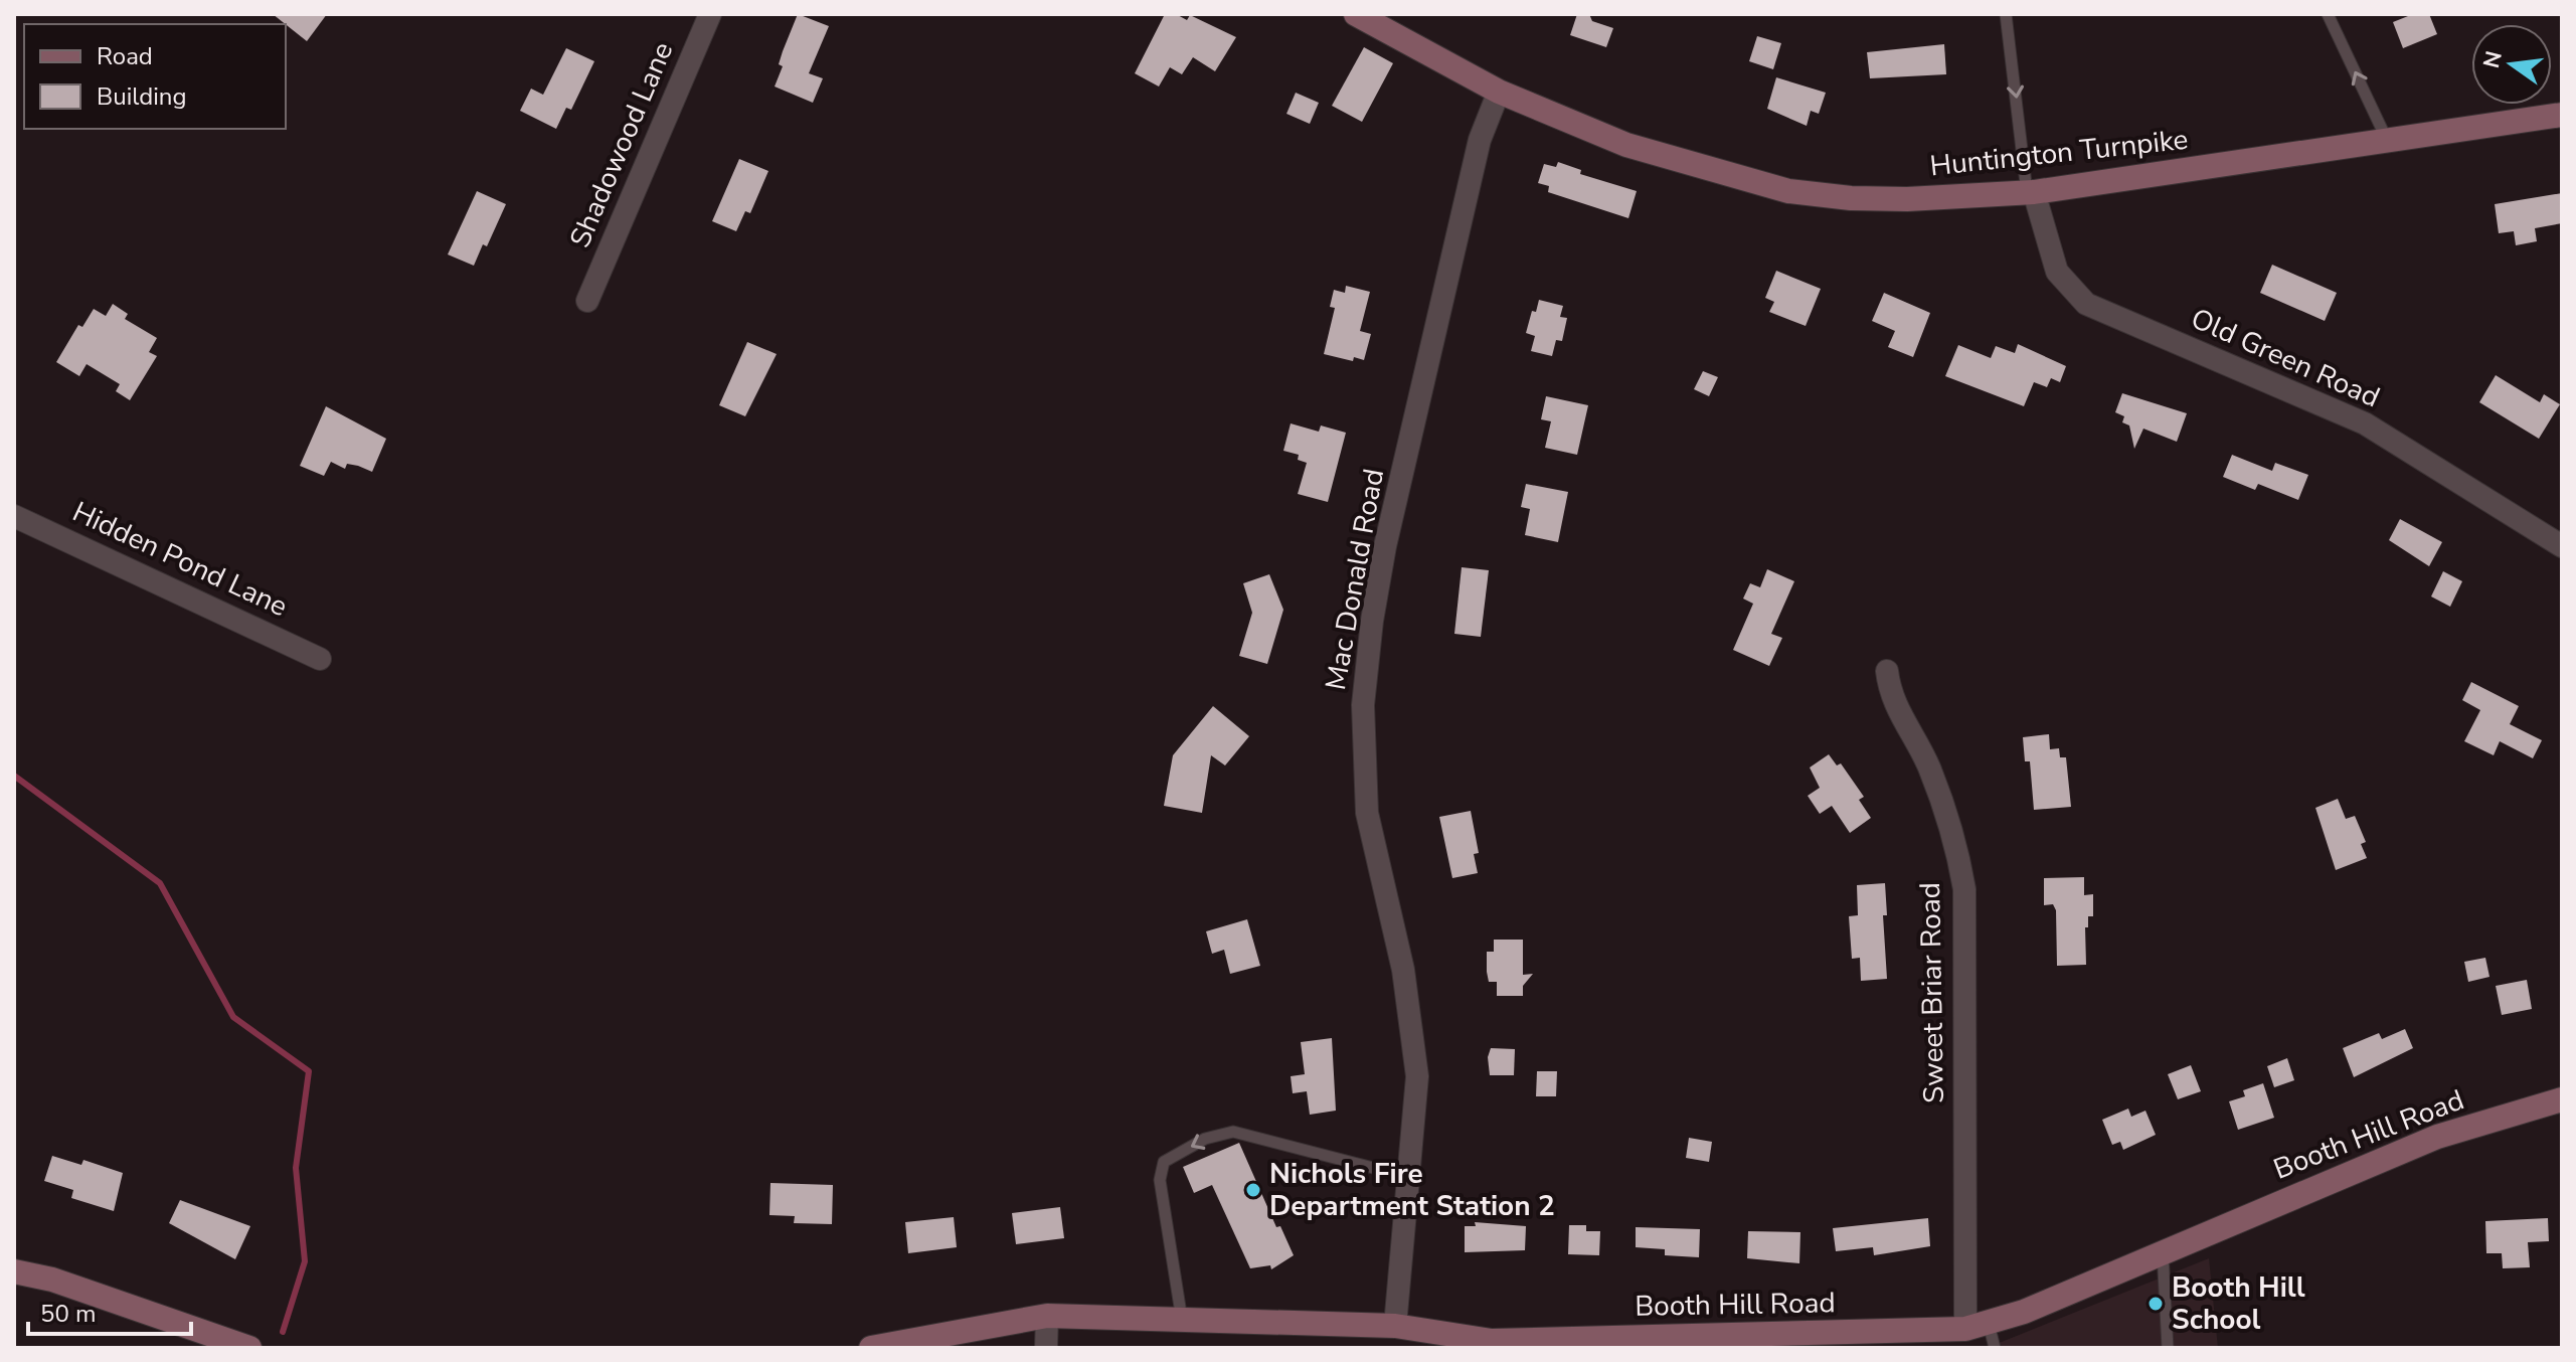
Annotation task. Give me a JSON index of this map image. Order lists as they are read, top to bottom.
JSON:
{
  "streets": {
    "street": [
      "Shadowood Lane",
      "Huntington Turnpike",
      "Old Green Road",
      "Hidden Pond Lane",
      "Mac Donald Road",
      "Sweet Briar Road",
      "Booth Hill Road"
    ]
  },
  "crossings": [
    ["Huntington Turnpike", "Old Green Road"],
    ["Huntington Turnpike", "Mac Donald Road"],
    ["Mac Donald Road", "Booth Hill Road"],
    ["Sweet Briar Road", "Booth Hill Road"]
  ],
  "places": ["Nichols Fire Department Station 2", "Booth Hill School"],
  "legend": ["Road", "Building"],
  "scale_bar": "50 m",
  "north": "left"
}
